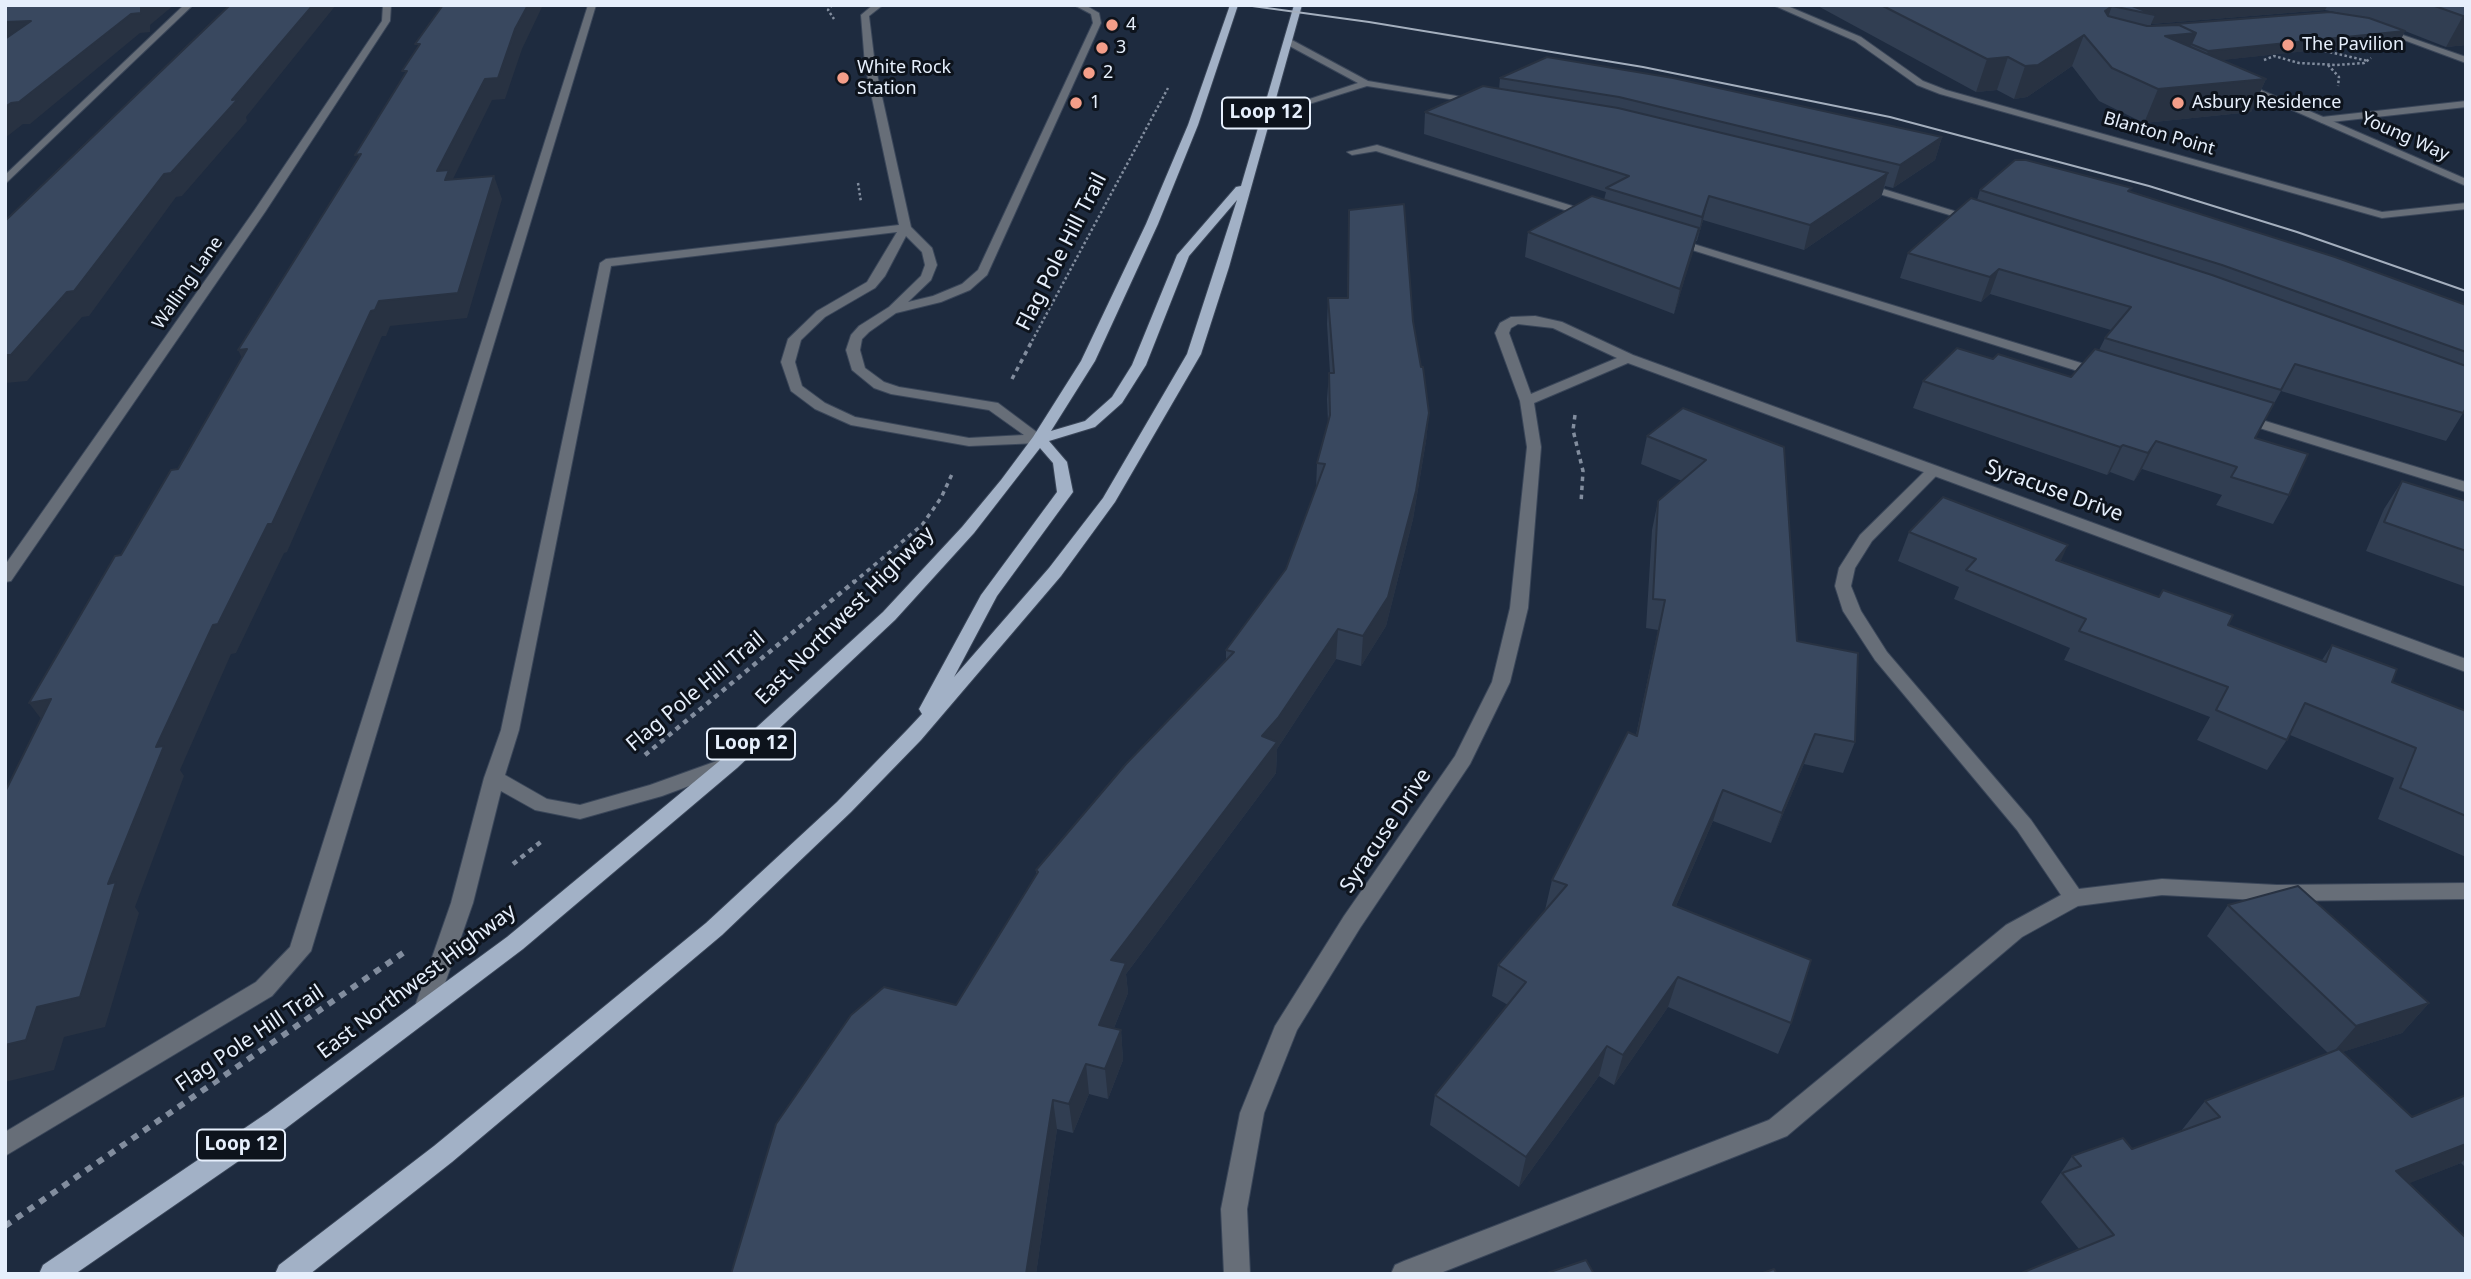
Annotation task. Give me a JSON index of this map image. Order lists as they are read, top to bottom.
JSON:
{
  "streets": {
    "main road": ["Loop 12", "East Northwest Highway"],
    "street": [
      "Blanton Point",
      "Young Way",
      "Walling Lane",
      "Syracuse Drive"
    ],
    "path": ["Flag Pole Hill Trail"]
  },
  "places": [
    "4",
    "The Pavilion",
    "3",
    "2",
    "White Rock Station",
    "1",
    "Asbury Residence"
  ]
}
